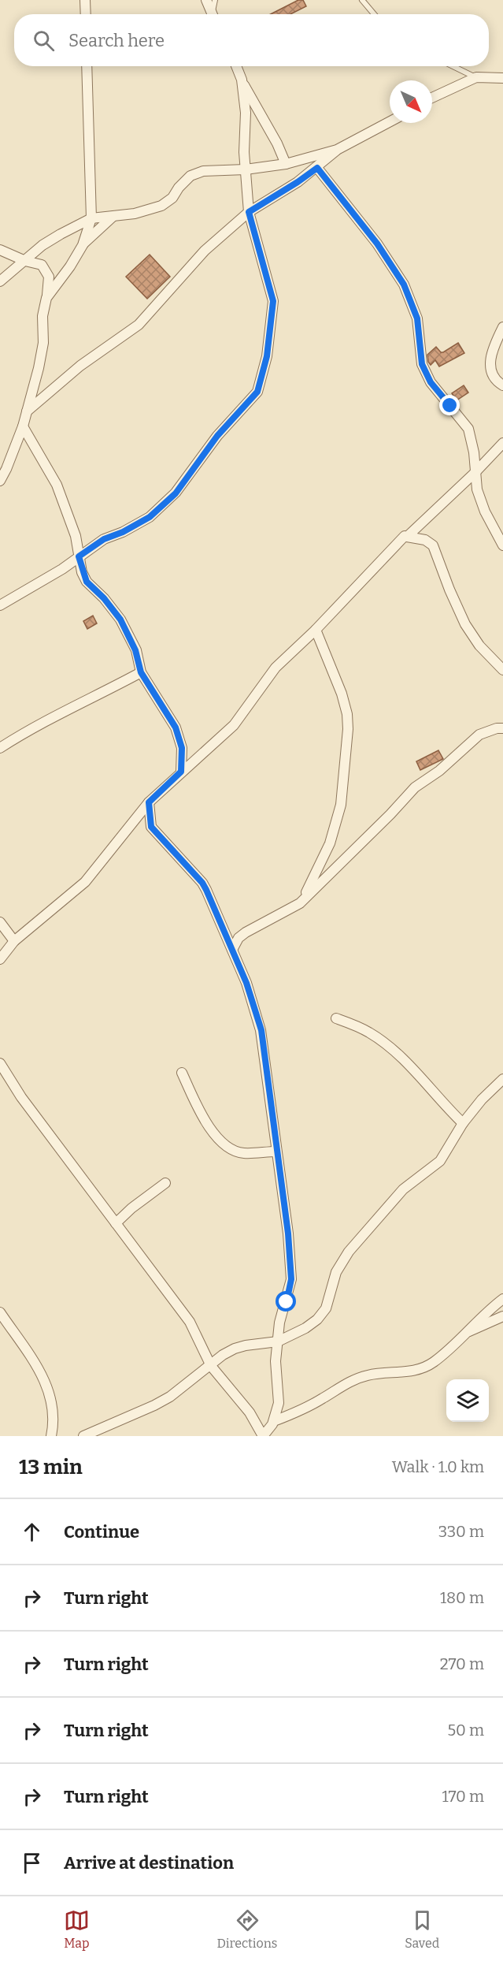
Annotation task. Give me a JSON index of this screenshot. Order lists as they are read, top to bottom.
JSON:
{
  "north": "bottom right",
  "page": {
    "search": "Search here",
    "heading": ["13 min", "Walk · 1.0 km"],
    "list": [
      ["Continue", "330 m"],
      ["Turn right", "180 m"],
      ["Turn right", "270 m"],
      ["Turn right", "50 m"],
      ["Turn right", "170 m"],
      "Arrive at destination"
    ],
    "nav": ["Map", "Directions", "Saved"]
  }
}
